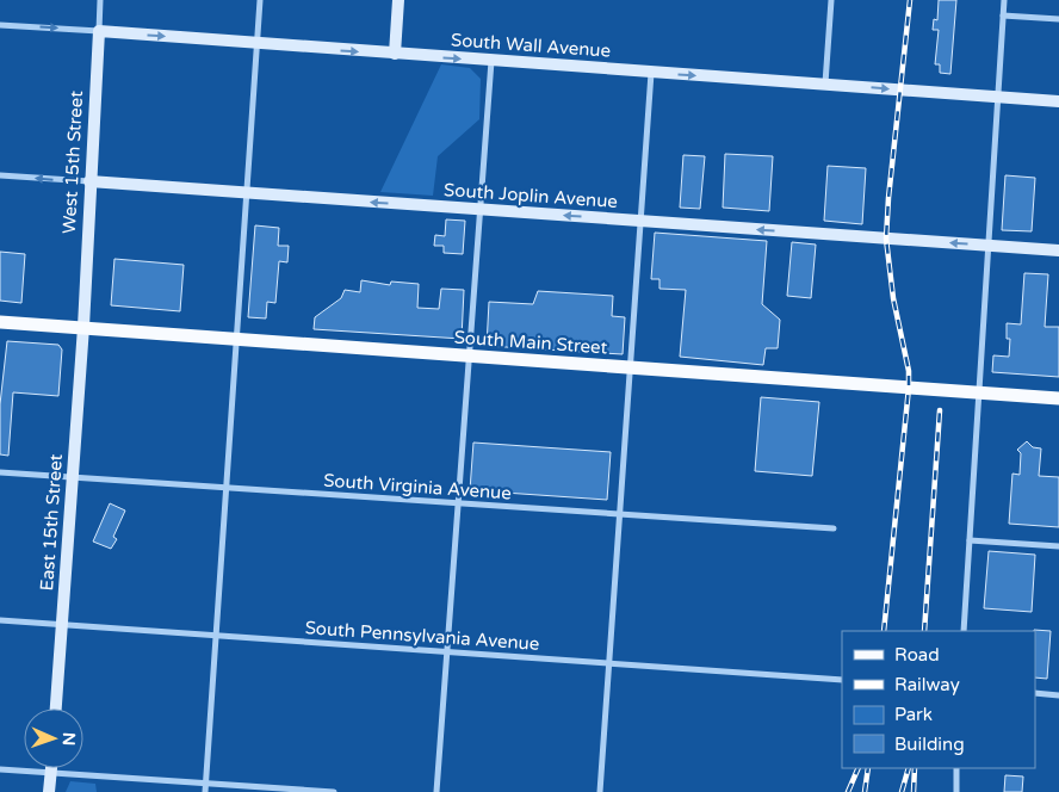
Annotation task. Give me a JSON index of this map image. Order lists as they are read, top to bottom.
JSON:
{
  "streets": {
    "main road": ["South Main Street"],
    "street": [
      "South Wall Avenue",
      "West 15th Street",
      "South Joplin Avenue",
      "South Virginia Avenue",
      "East 15th Street",
      "South Pennsylvania Avenue"
    ]
  },
  "crossings": [
    ["South Wall Avenue", "West 15th Street"],
    ["West 15th Street", "South Joplin Avenue"],
    ["West 15th Street", "South Main Street"],
    ["West 15th Street", "East 15th Street"],
    ["South Main Street", "East 15th Street"],
    ["South Virginia Avenue", "East 15th Street"],
    ["East 15th Street", "South Pennsylvania Avenue"]
  ],
  "one_way": ["South Wall Avenue", "South Joplin Avenue"],
  "legend": [
    "Road",
    "Railway",
    "Park",
    "Building"
  ],
  "north": "right"
}
